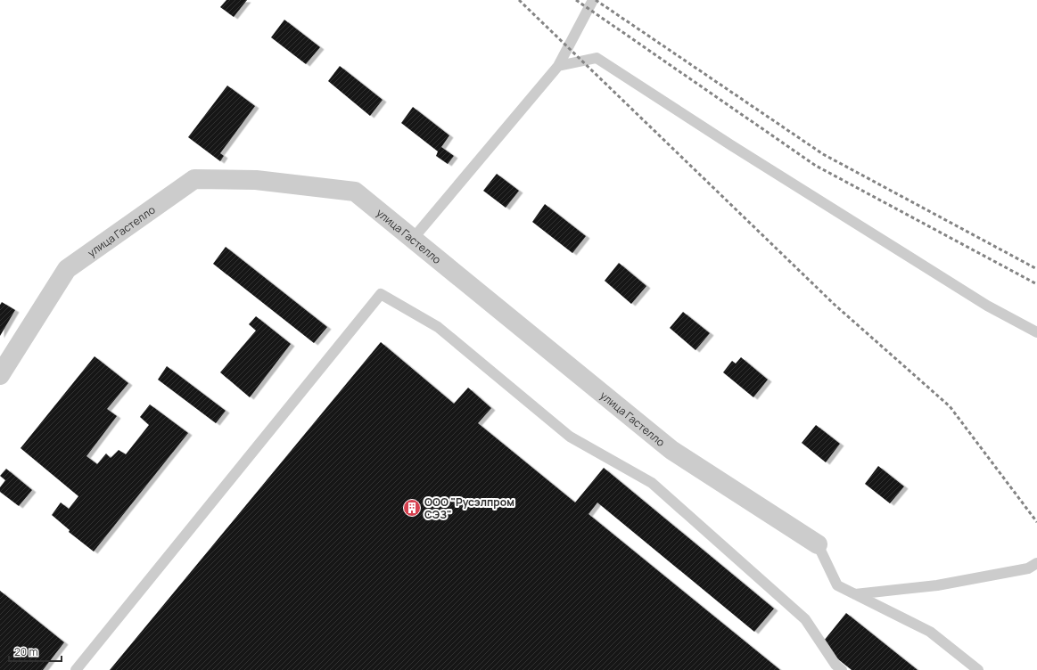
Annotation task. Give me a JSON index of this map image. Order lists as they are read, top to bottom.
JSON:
{
  "streets": {
    "street": ["улица Гастелло"]
  },
  "places": {
    "building": ["ООО \"Русэлпром СЭЗ\""]
  },
  "scale_bar": "20 m"
}
